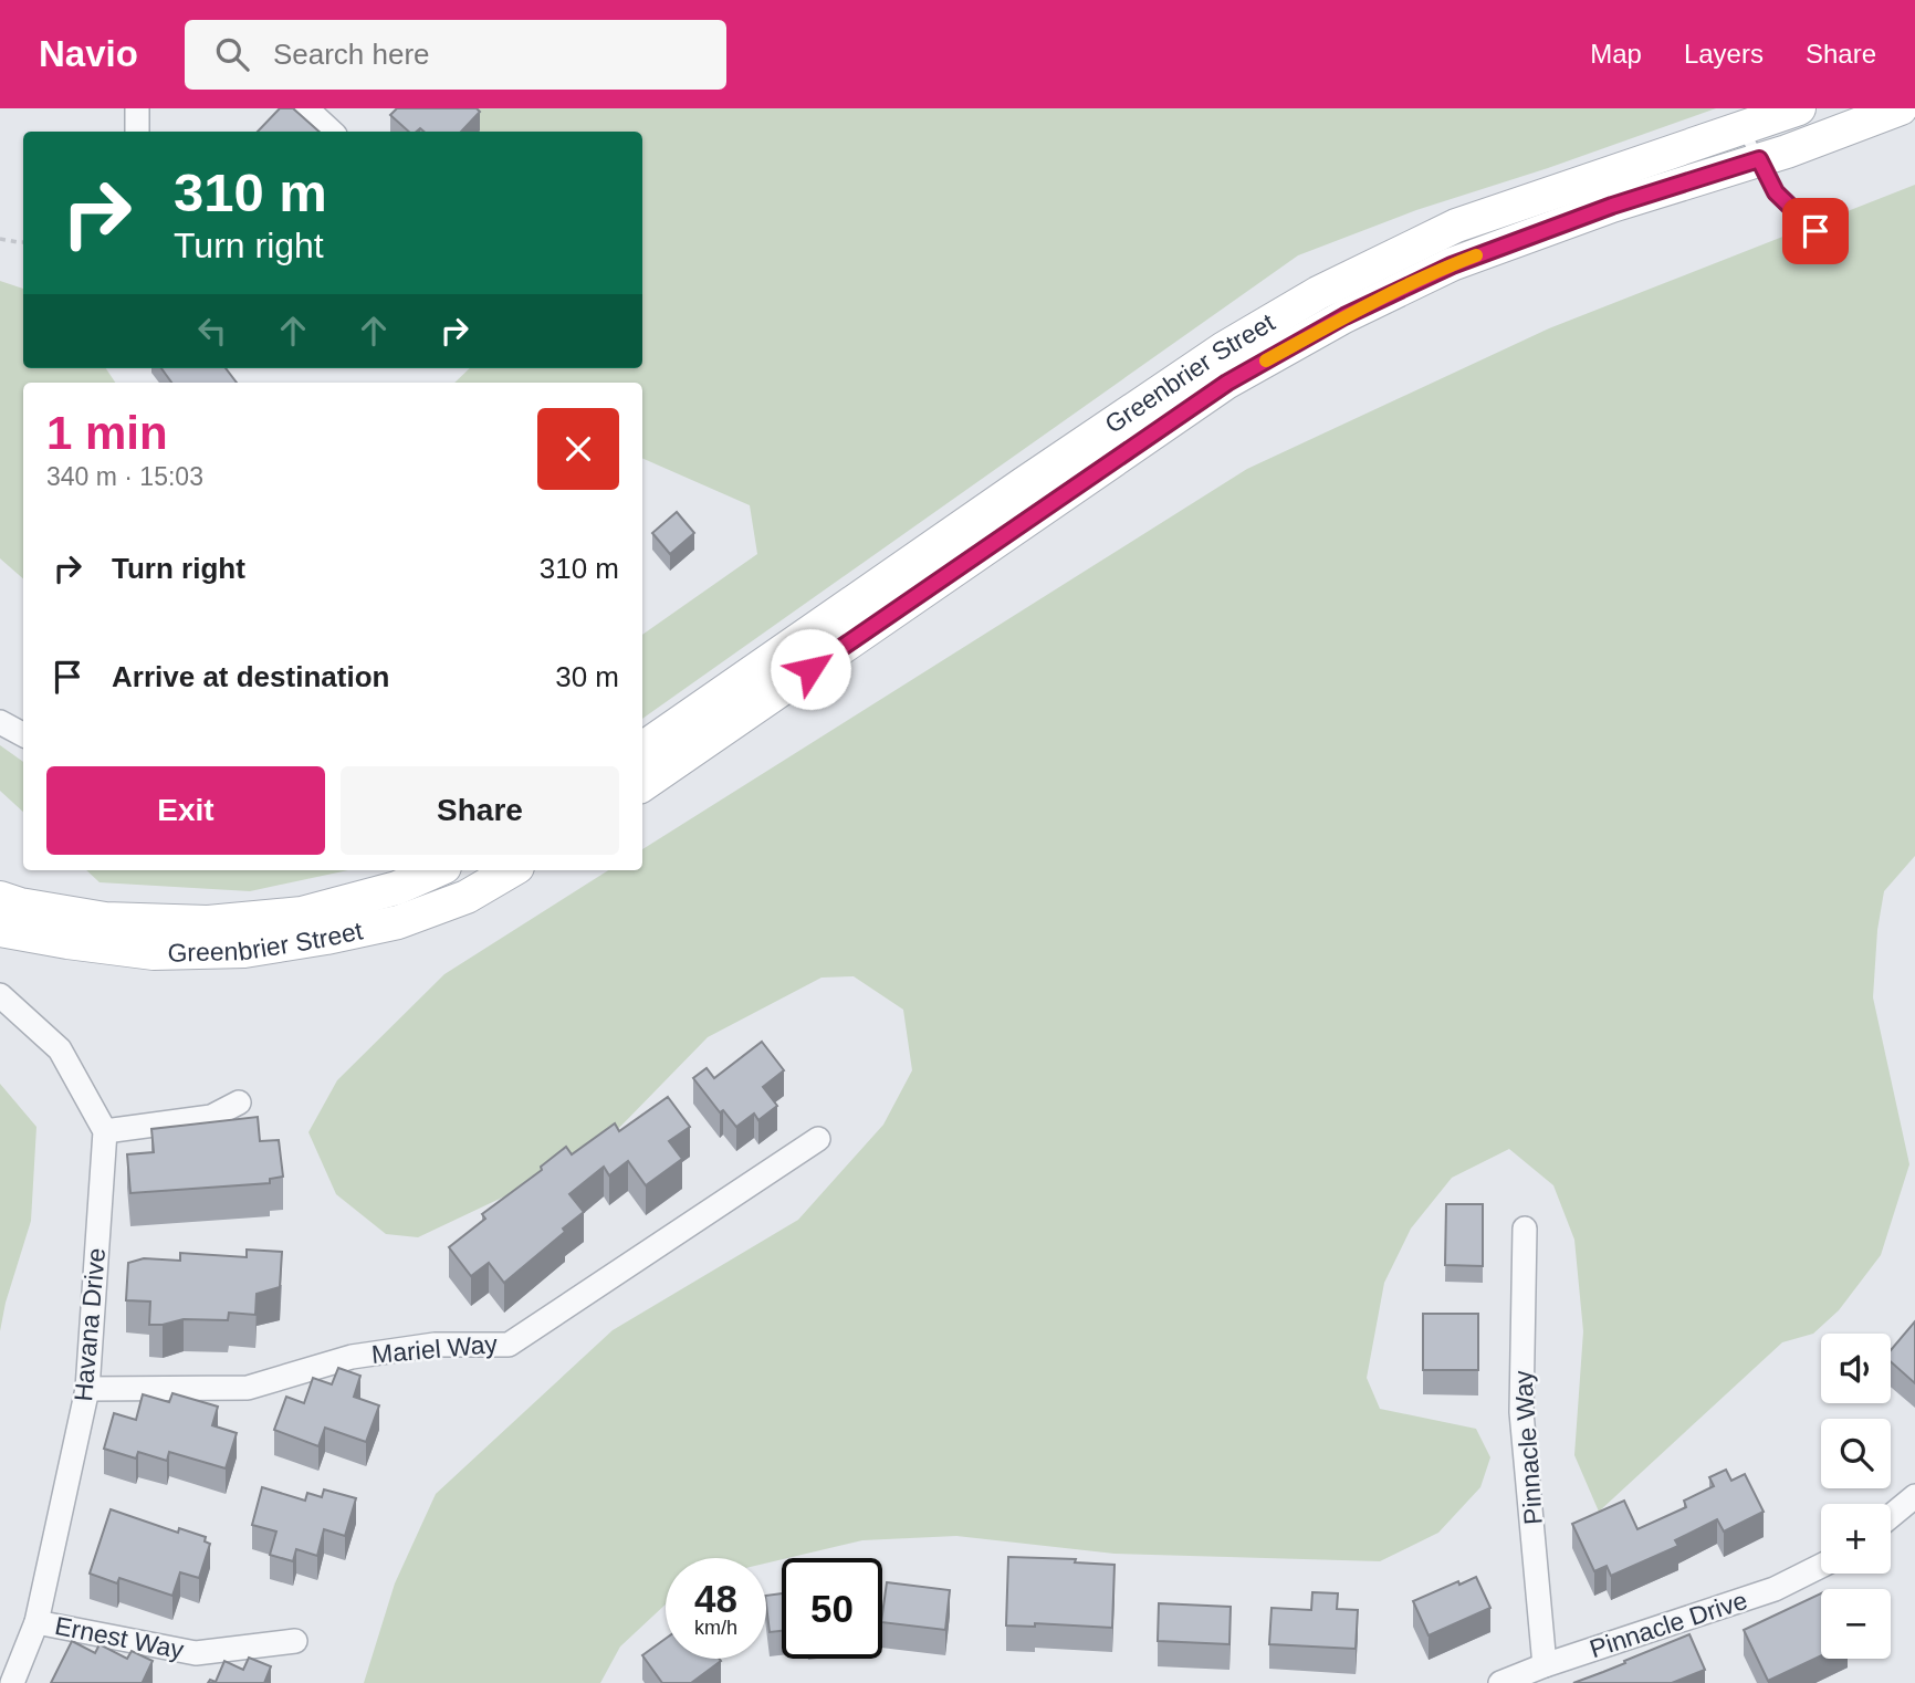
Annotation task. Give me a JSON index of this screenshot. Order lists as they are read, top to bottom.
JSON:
{
  "streets": {
    "main road": ["Greenbrier Street"],
    "street": [
      "Havana Drive",
      "Mariel Way",
      "Pinnacle Way",
      "Pinnacle Drive",
      "Ernest Way"
    ]
  },
  "crossings": [
    ["Havana Drive", "Mariel Way"],
    ["Havana Drive", "Ernest Way"],
    ["Pinnacle Way", "Pinnacle Drive"]
  ],
  "page": {
    "header": "Navio",
    "search": "Search here",
    "nav": ["Map", "Layers", "Share"],
    "turn": ["310 m", "Turn right"],
    "heading": ["1 min", "340 m · 15:03"],
    "list": [
      {
        "name": "Turn right",
        "value": "310 m"
      },
      {
        "name": "Arrive at destination",
        "value": "30 m"
      }
    ],
    "buttons": ["Exit", "Share"],
    "map_buttons": ["+", "−"],
    "speed": "48 km/h",
    "limit": "50"
  }
}
